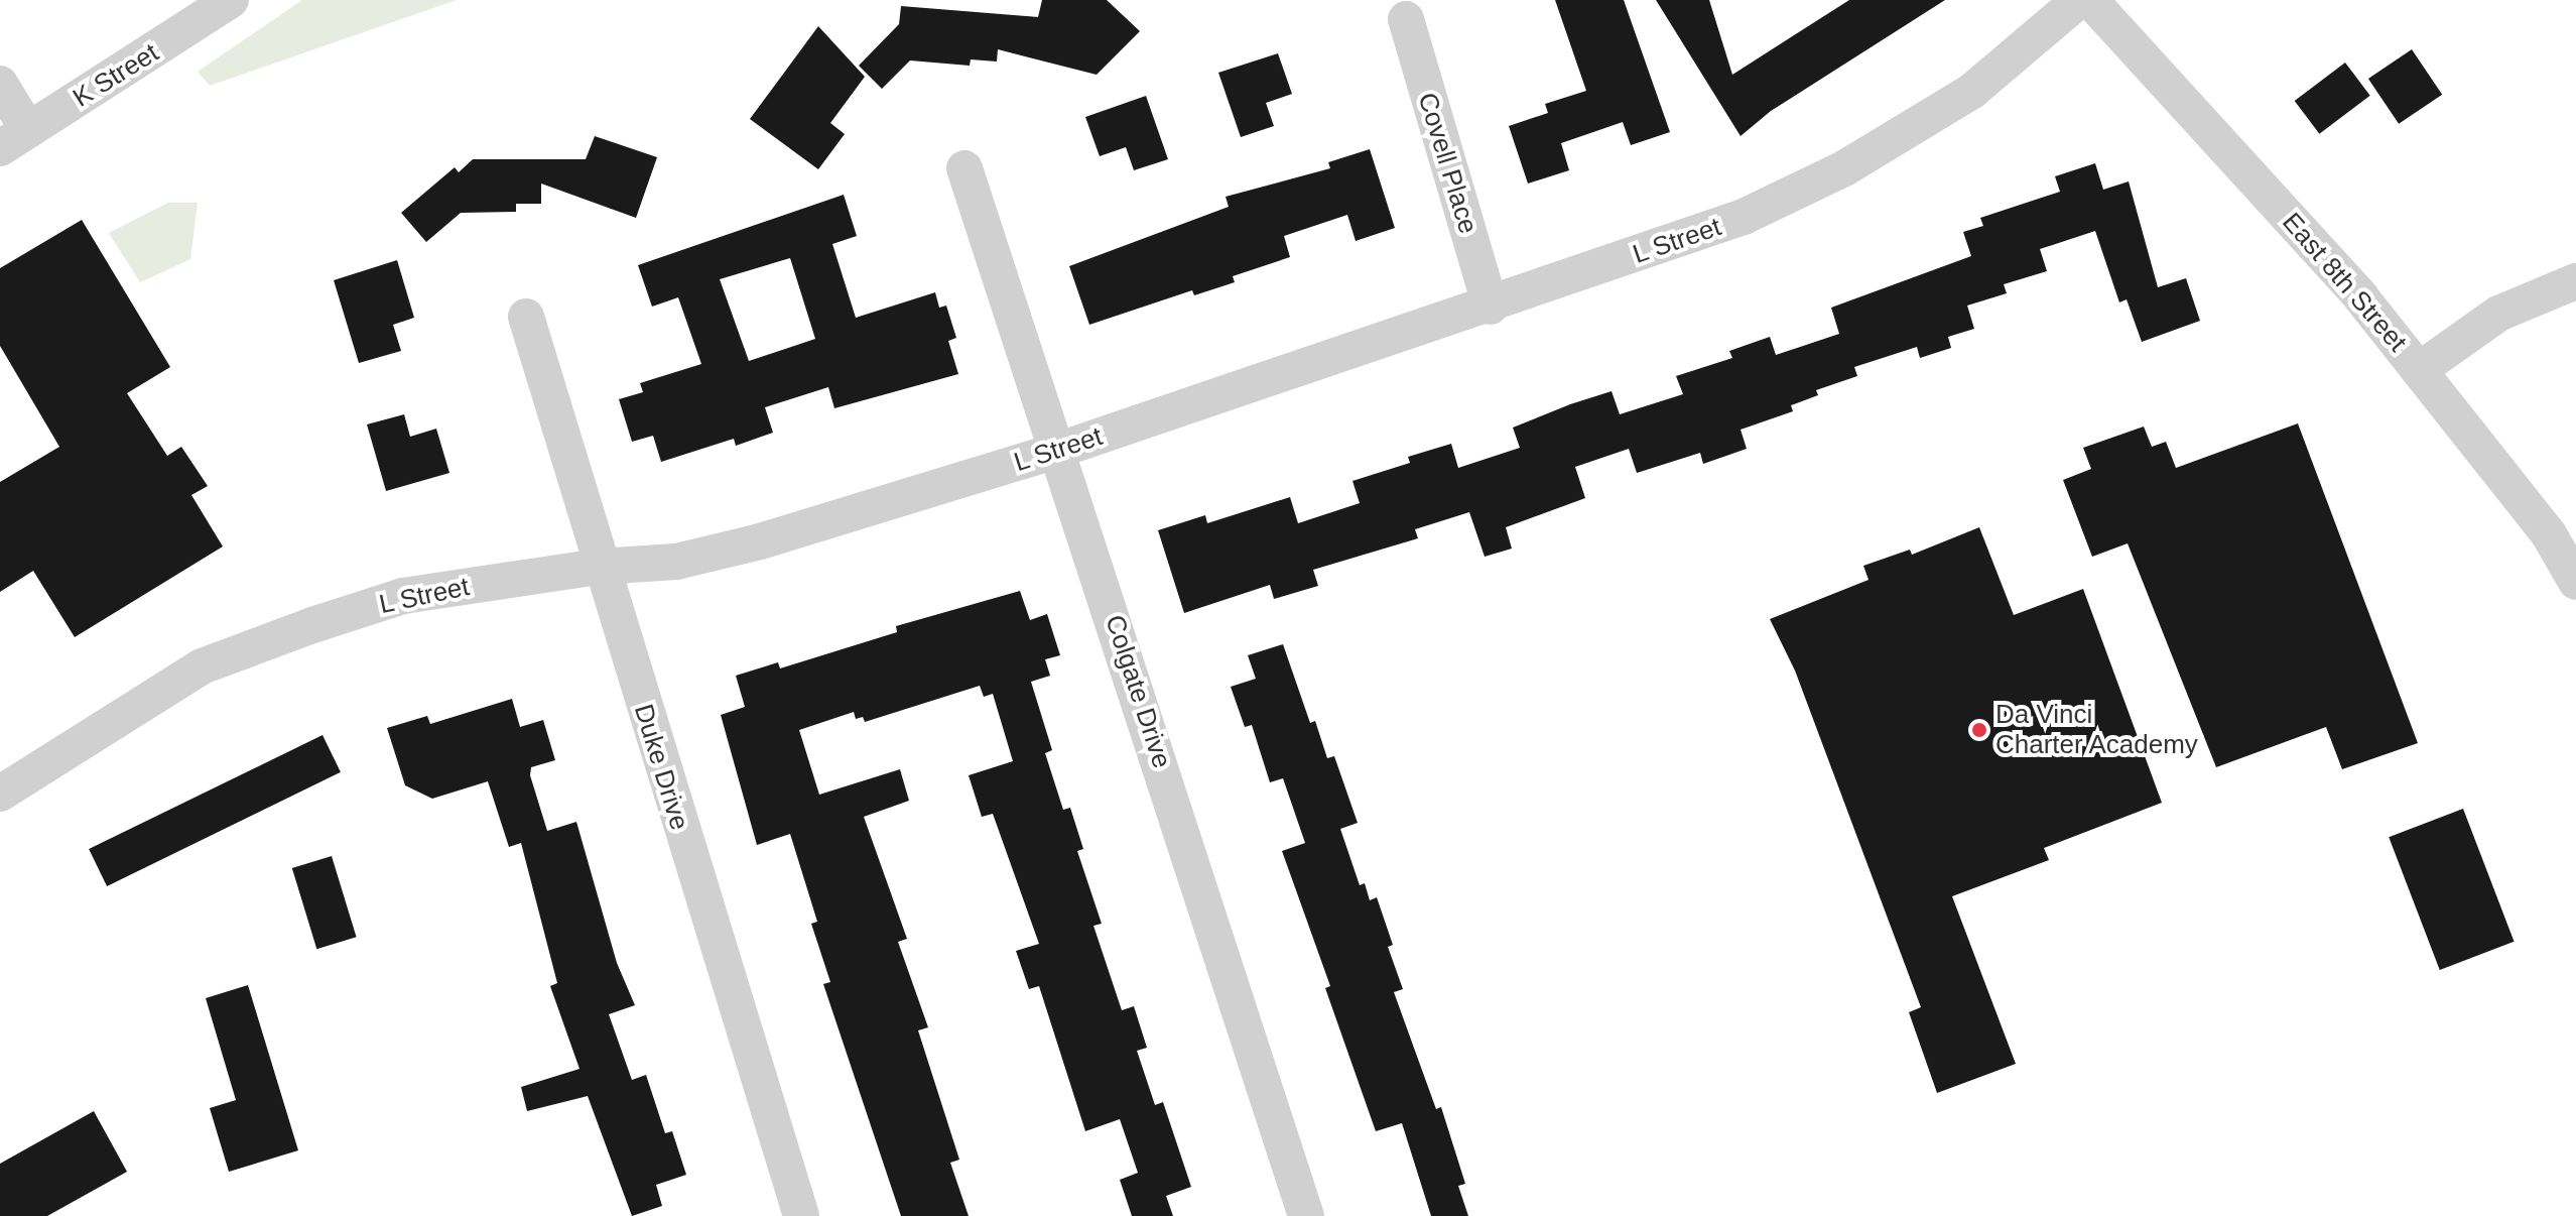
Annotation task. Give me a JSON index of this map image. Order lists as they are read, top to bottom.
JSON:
{
  "streets": {
    "street": [
      "K Street",
      "Covell Place",
      "L Street",
      "East 8th Street",
      "Colgate Drive",
      "Duke Drive"
    ]
  },
  "crossings": [
    ["Covell Place", "L Street"],
    ["L Street", "Colgate Drive"],
    ["L Street", "Duke Drive"]
  ],
  "places": ["Da Vinci Charter Academy"]
}
